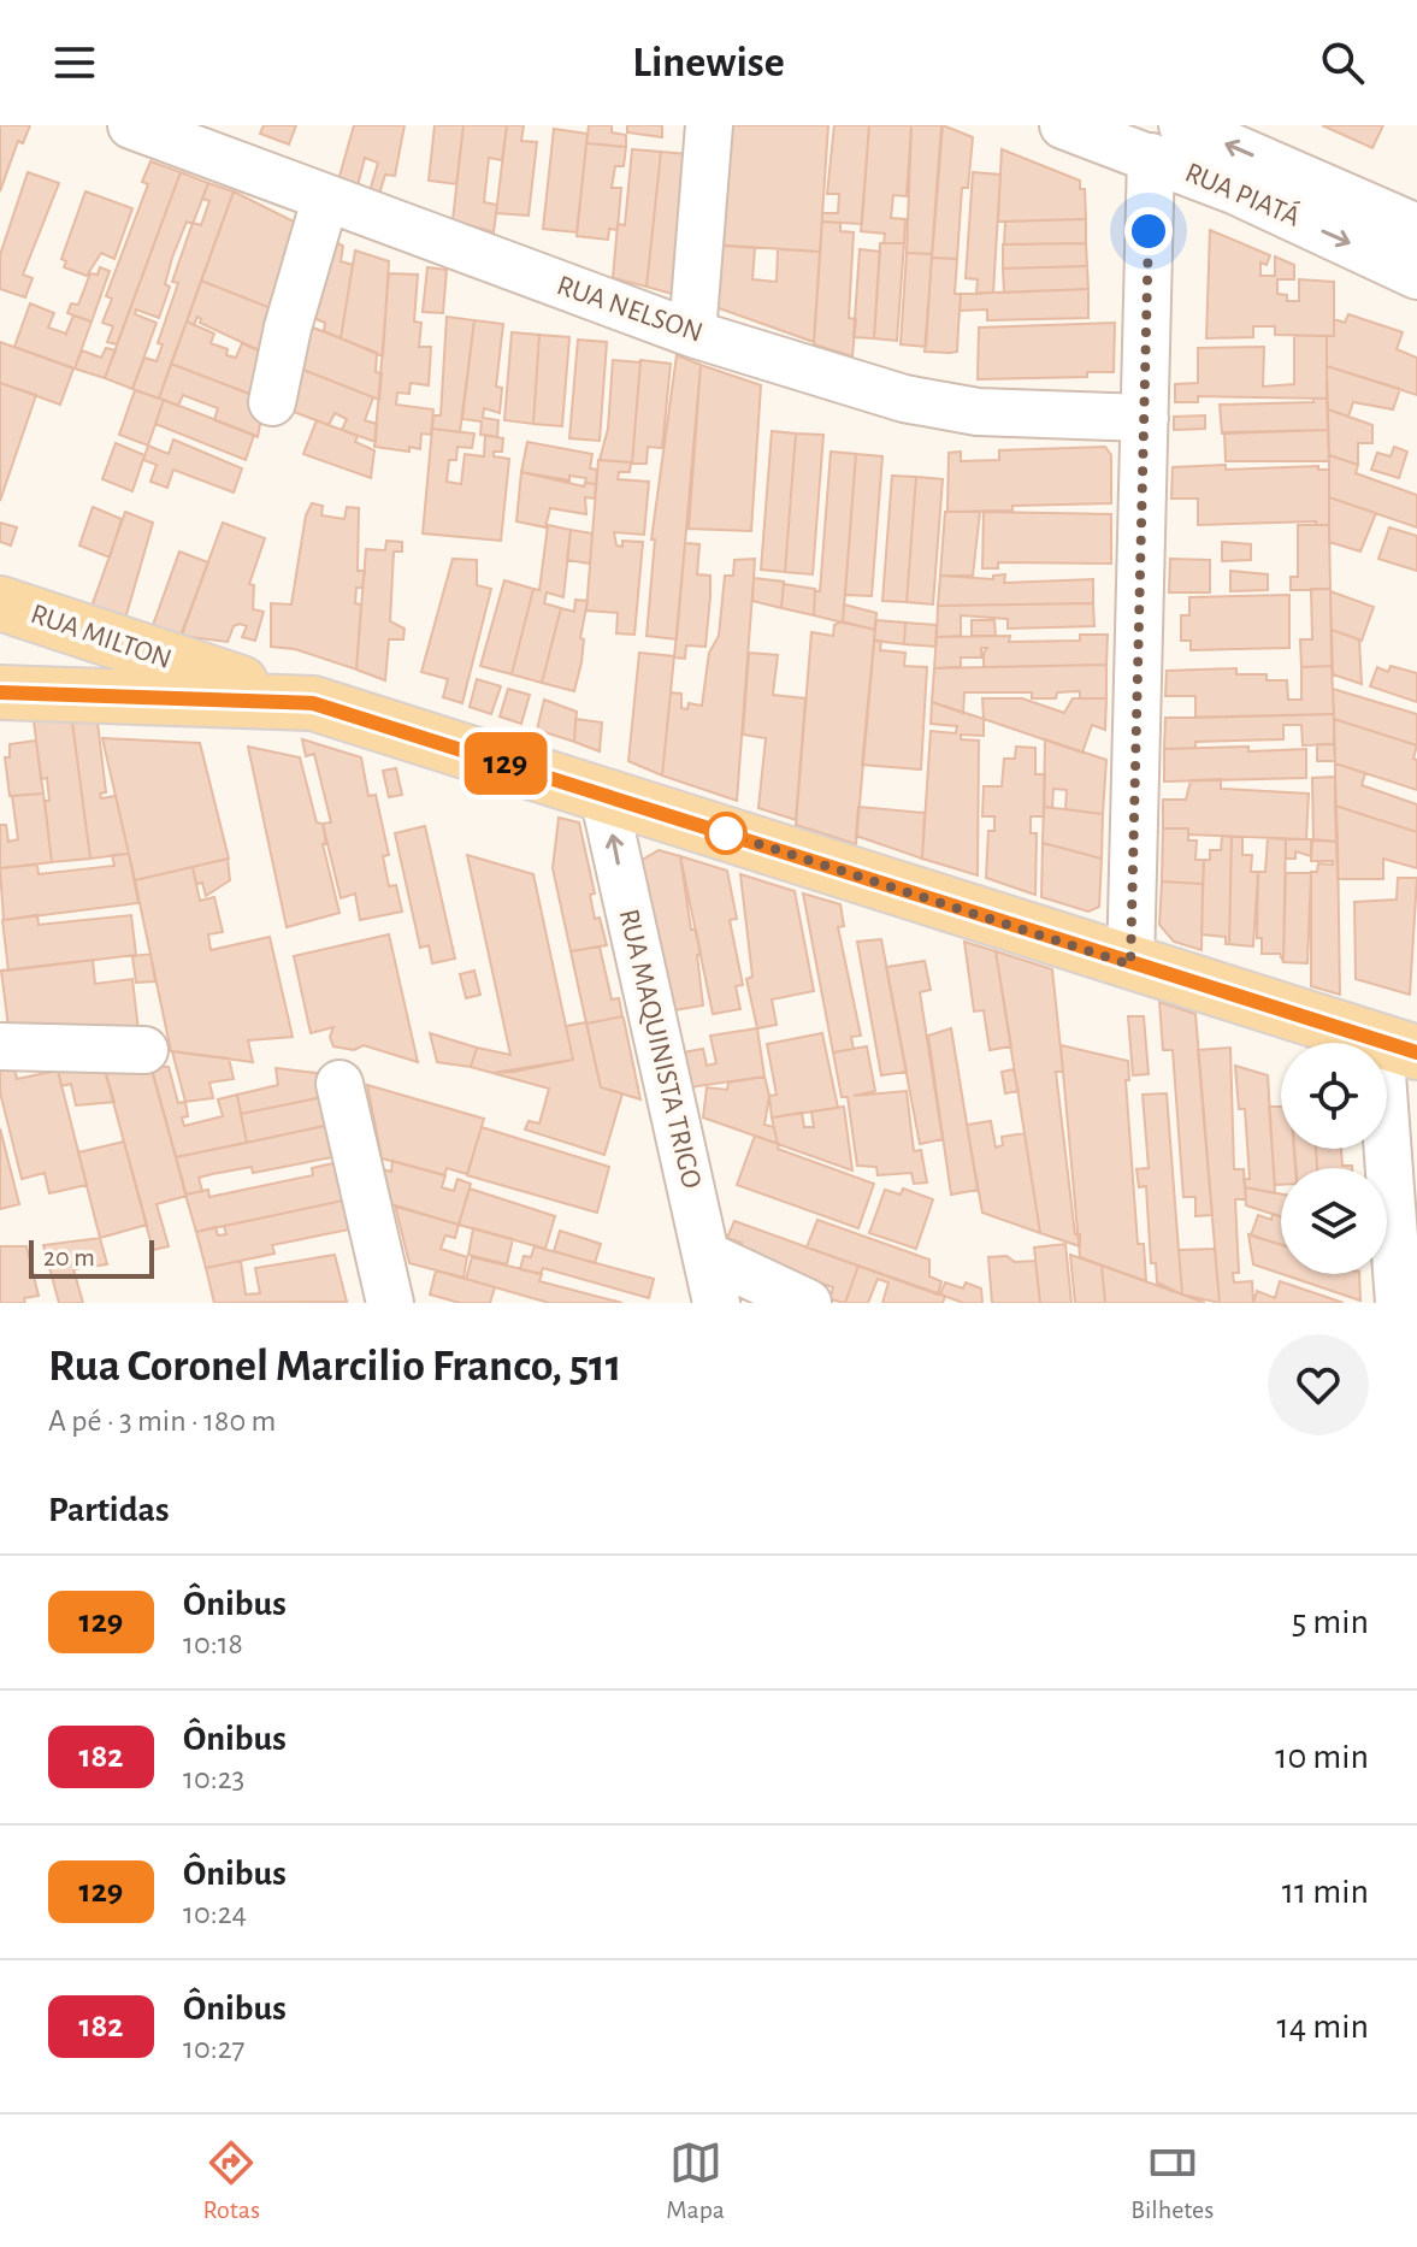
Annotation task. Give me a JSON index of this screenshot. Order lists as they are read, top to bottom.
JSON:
{
  "streets": {
    "main road": ["RUA MILTON"],
    "street": ["RUA PIATÁ", "RUA NELSON", "RUA MAQUINISTA TRIGO"]
  },
  "lines": ["bus line 129"],
  "scale_bar": "20 m",
  "page": {
    "header": "Linewise",
    "on_map": "129",
    "scale": "20 m",
    "heading": [
      ["Rua Coronel Marcilio Franco, 511", "A pé · 3 min · 180 m"],
      "Partidas"
    ],
    "list": [
      {
        "mark": "129",
        "name": "Ônibus",
        "note": "10:18",
        "value": "5 min"
      },
      {
        "mark": "182",
        "name": "Ônibus",
        "note": "10:23",
        "value": "10 min"
      },
      {
        "mark": "129",
        "name": "Ônibus",
        "note": "10:24",
        "value": "11 min"
      },
      {
        "mark": "182",
        "name": "Ônibus",
        "note": "10:27",
        "value": "14 min"
      }
    ],
    "tabs": ["Rotas", "Mapa", "Bilhetes"]
  }
}
